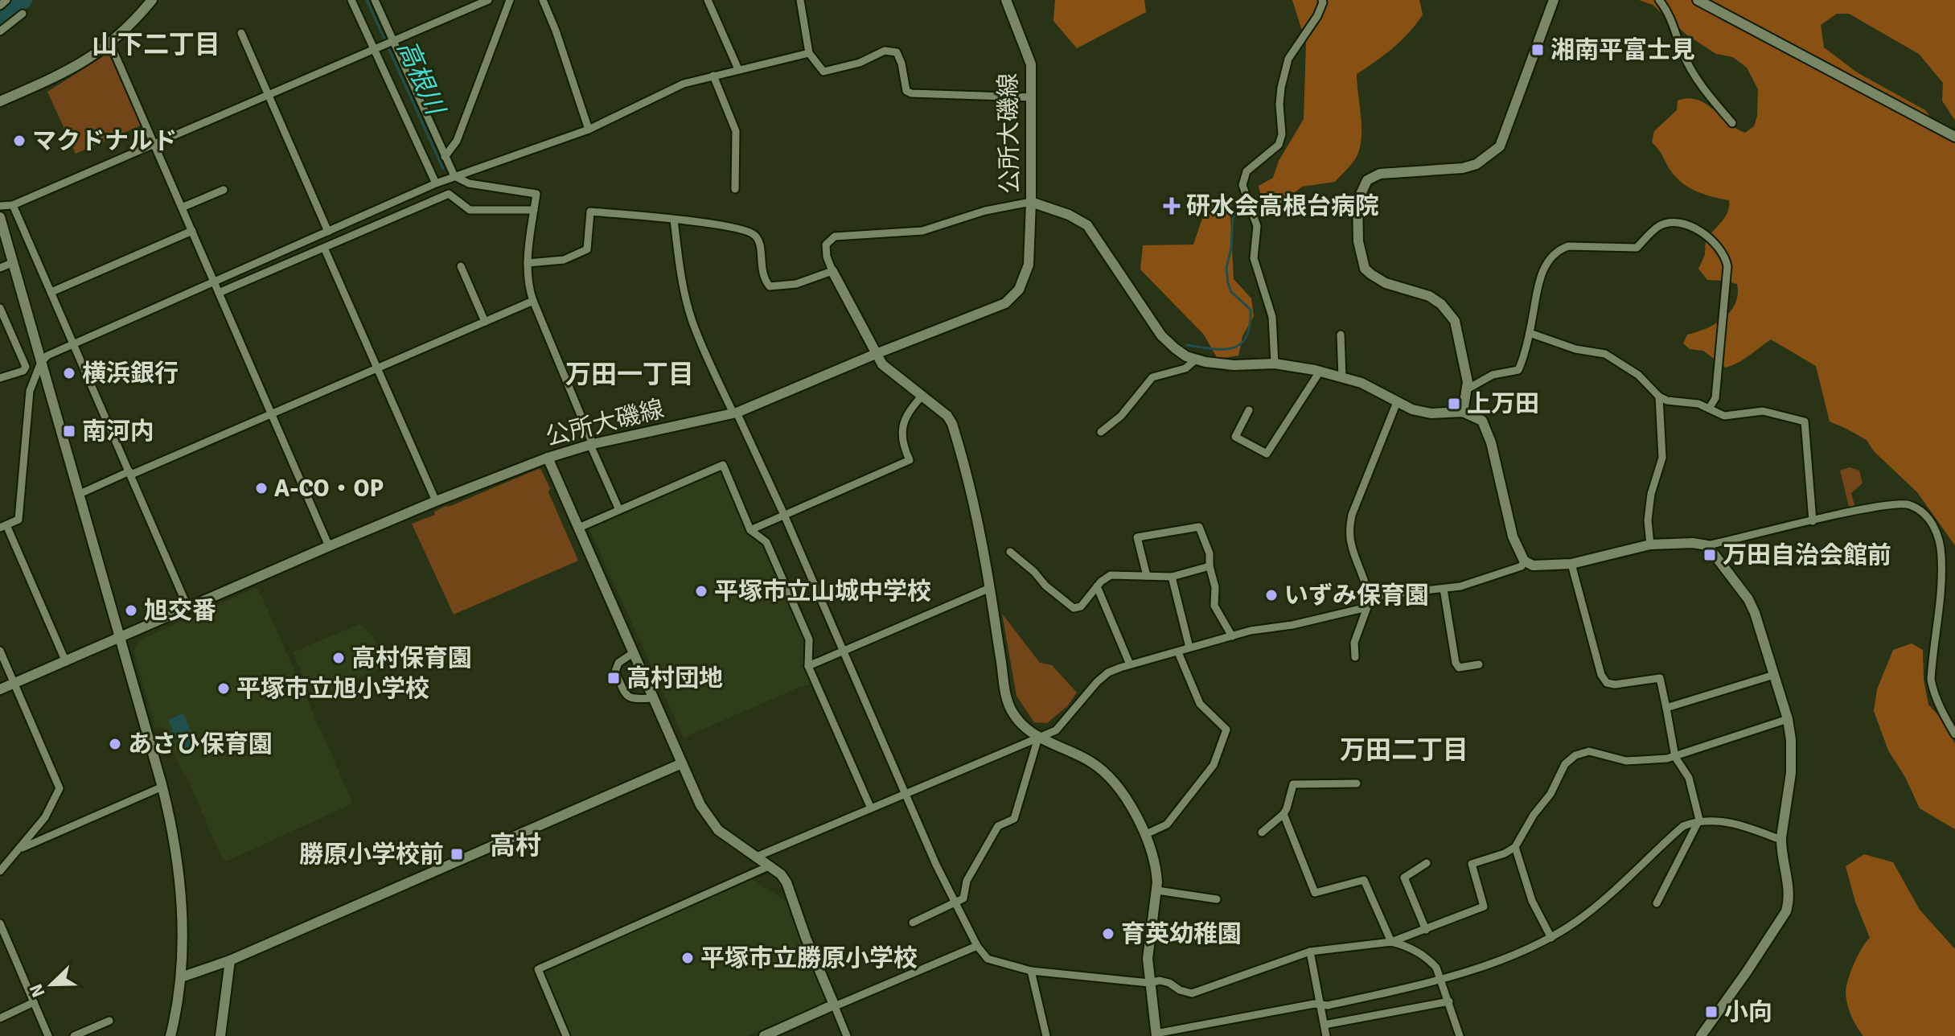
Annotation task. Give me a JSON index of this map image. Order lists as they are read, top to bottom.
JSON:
{
  "streets": {
    "street": ["公所大磯線"]
  },
  "districts": [
    "山下二丁目",
    "万田一丁目",
    "万田二丁目",
    "高村"
  ],
  "water": ["高根川"],
  "places": {
    "transit": [
      "湘南平富士見",
      "上万田",
      "南河内",
      "万田自治会館前",
      "高村団地",
      "勝原小学校前",
      "小向"
    ],
    "other": [
      "マクドナルド",
      "横浜銀行",
      "A-CO・OP",
      "平塚市立山城中学校",
      "いずみ保育園",
      "旭交番",
      "高村保育園",
      "平塚市立旭小学校",
      "あさひ保育園",
      "育英幼稚園",
      "平塚市立勝原小学校"
    ],
    "health": ["研水会高根台病院"]
  },
  "north": "bottom left"
}
